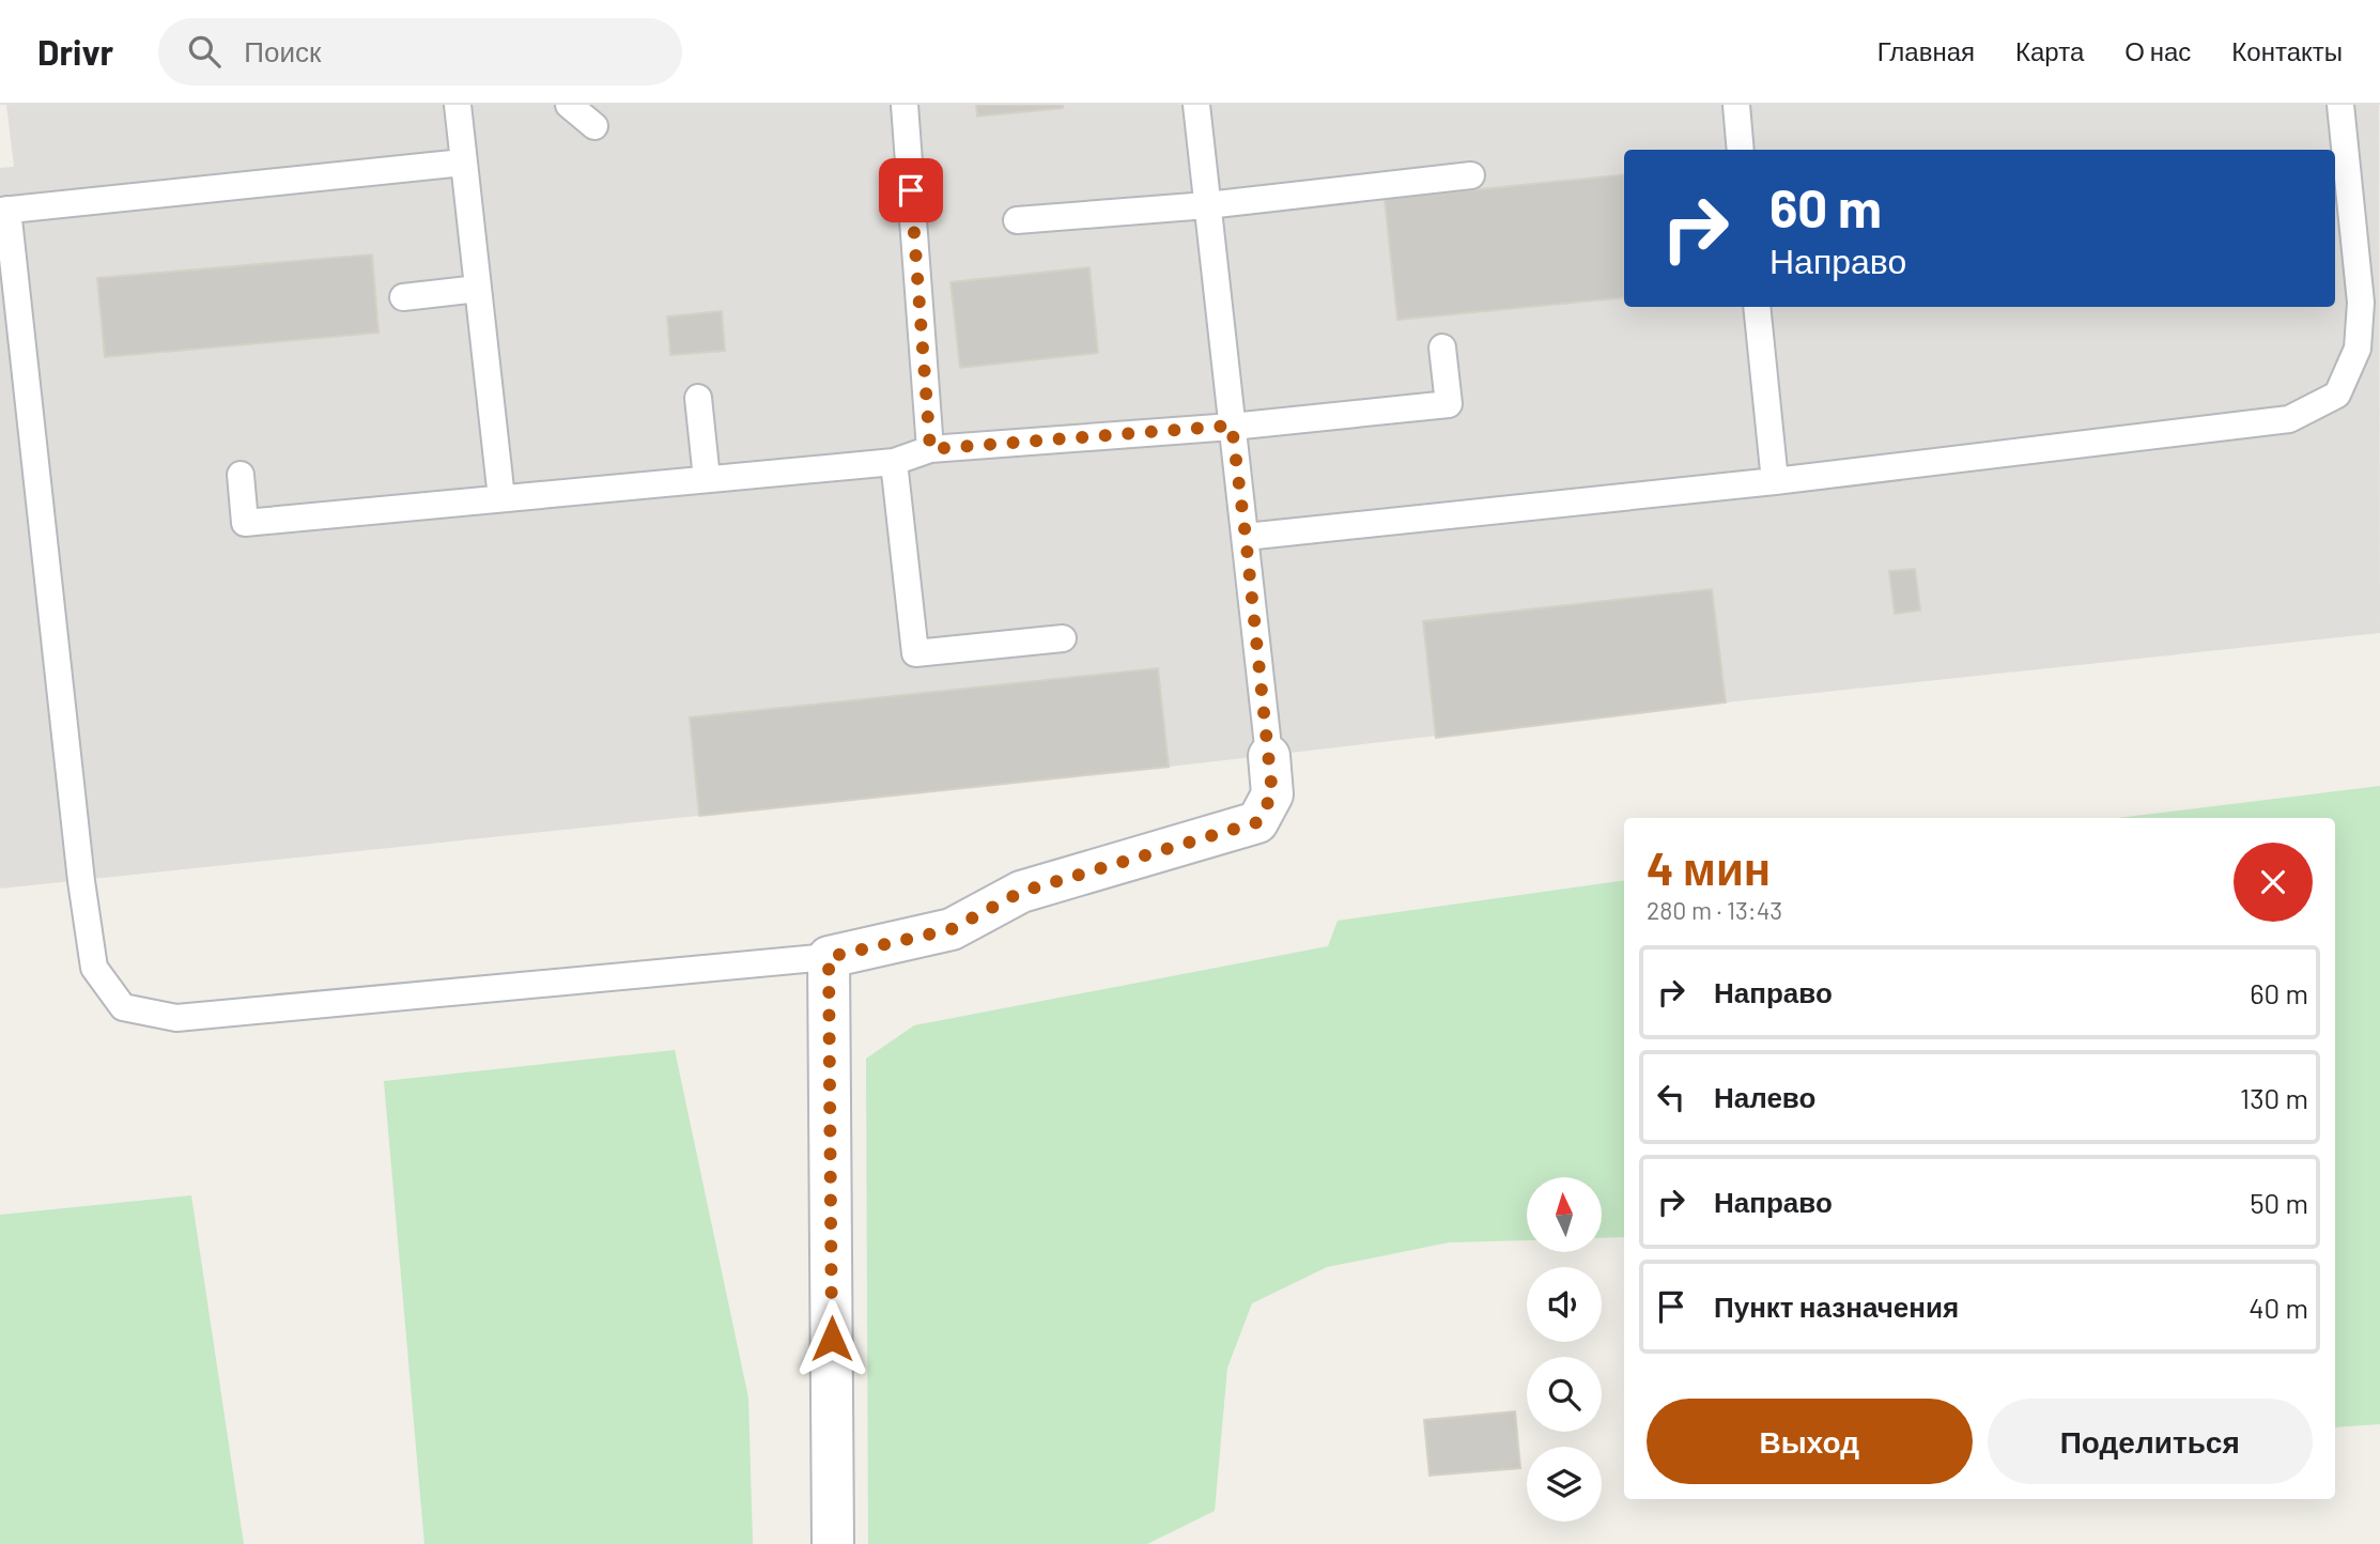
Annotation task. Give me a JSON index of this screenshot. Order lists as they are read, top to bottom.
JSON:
{
  "north": "top",
  "page": {
    "header": "Drivr",
    "search": "Поиск",
    "nav": [
      "Главная",
      "Карта",
      "О нас",
      "Контакты"
    ],
    "turn": ["60 m", "Направо"],
    "heading": ["4 мин", "280 m · 13:43"],
    "list": [
      {
        "name": "Направо",
        "value": "60 m"
      },
      {
        "name": "Налево",
        "value": "130 m"
      },
      {
        "name": "Направо",
        "value": "50 m"
      },
      {
        "name": "Пункт назначения",
        "value": "40 m"
      }
    ],
    "buttons": ["Выход", "Поделиться"]
  }
}
